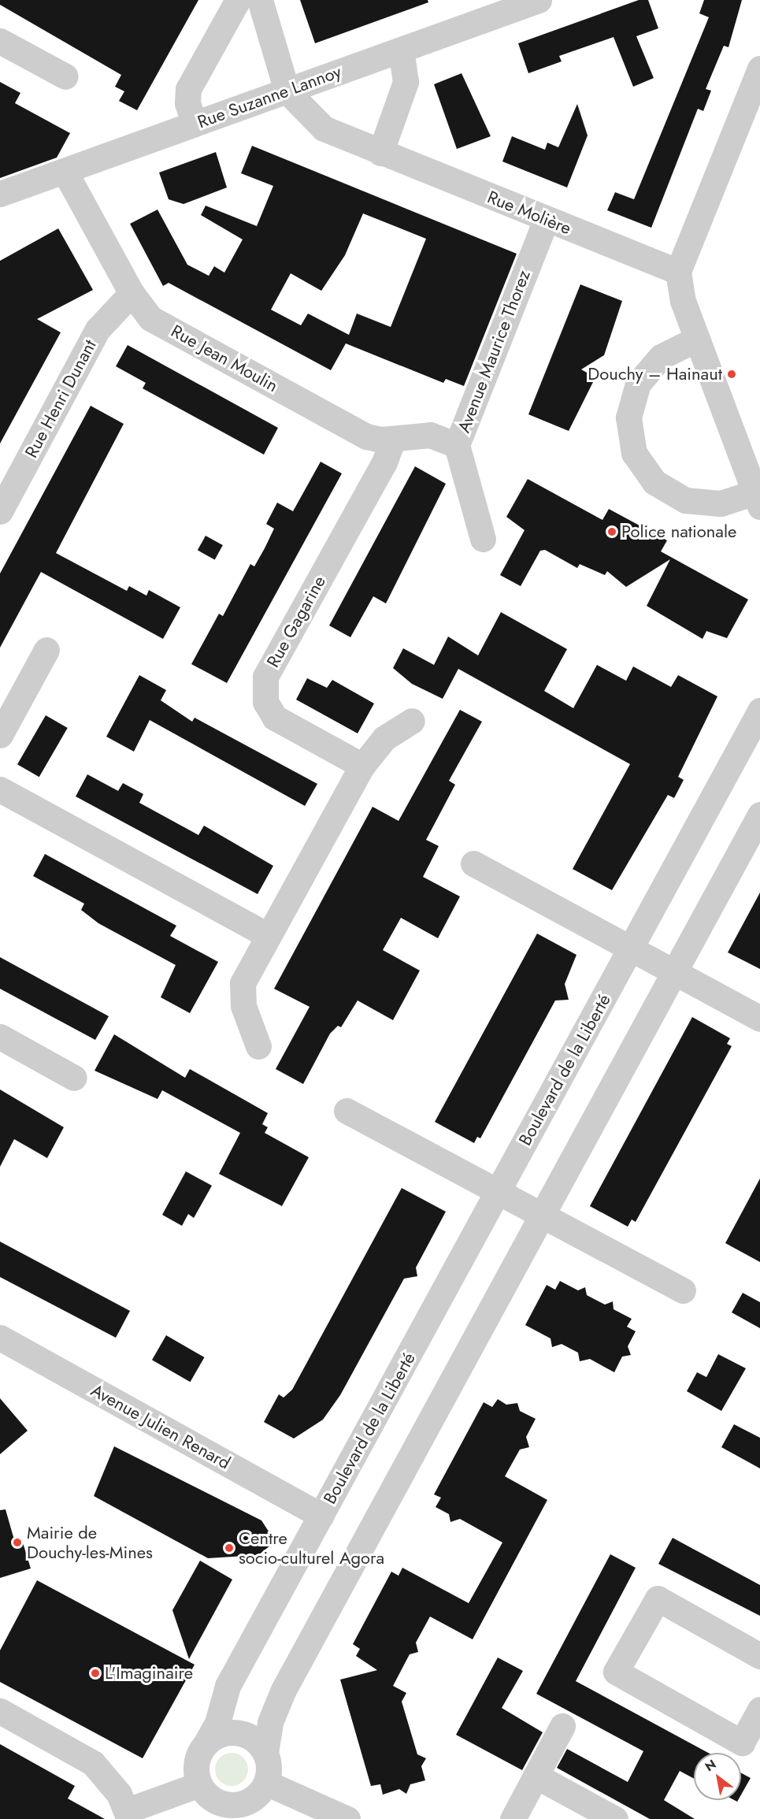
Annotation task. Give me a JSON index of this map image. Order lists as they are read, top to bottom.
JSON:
{
  "streets": {
    "street": [
      "Rue Suzanne Lannoy",
      "Rue Molière",
      "Avenue Maurice Thorez",
      "Rue Jean Moulin",
      "Rue Henri Dunant",
      "Rue Gagarine",
      "Boulevard de la Liberté",
      "Avenue Julien Renard"
    ]
  },
  "crossings": [
    ["Rue Suzanne Lannoy", "Rue Molière"],
    ["Rue Suzanne Lannoy", "Rue Jean Moulin"],
    ["Rue Molière", "Avenue Maurice Thorez"],
    ["Avenue Maurice Thorez", "Rue Jean Moulin"],
    ["Rue Jean Moulin", "Rue Henri Dunant"],
    ["Rue Jean Moulin", "Rue Gagarine"],
    ["Boulevard de la Liberté", "Avenue Julien Renard"]
  ],
  "places": [
    "Douchy – Hainaut",
    "Police nationale",
    "Mairie de Douchy-les-Mines",
    "Centre socio-culturel Agora",
    "L'Imaginaire"
  ],
  "north": "top left"
}
